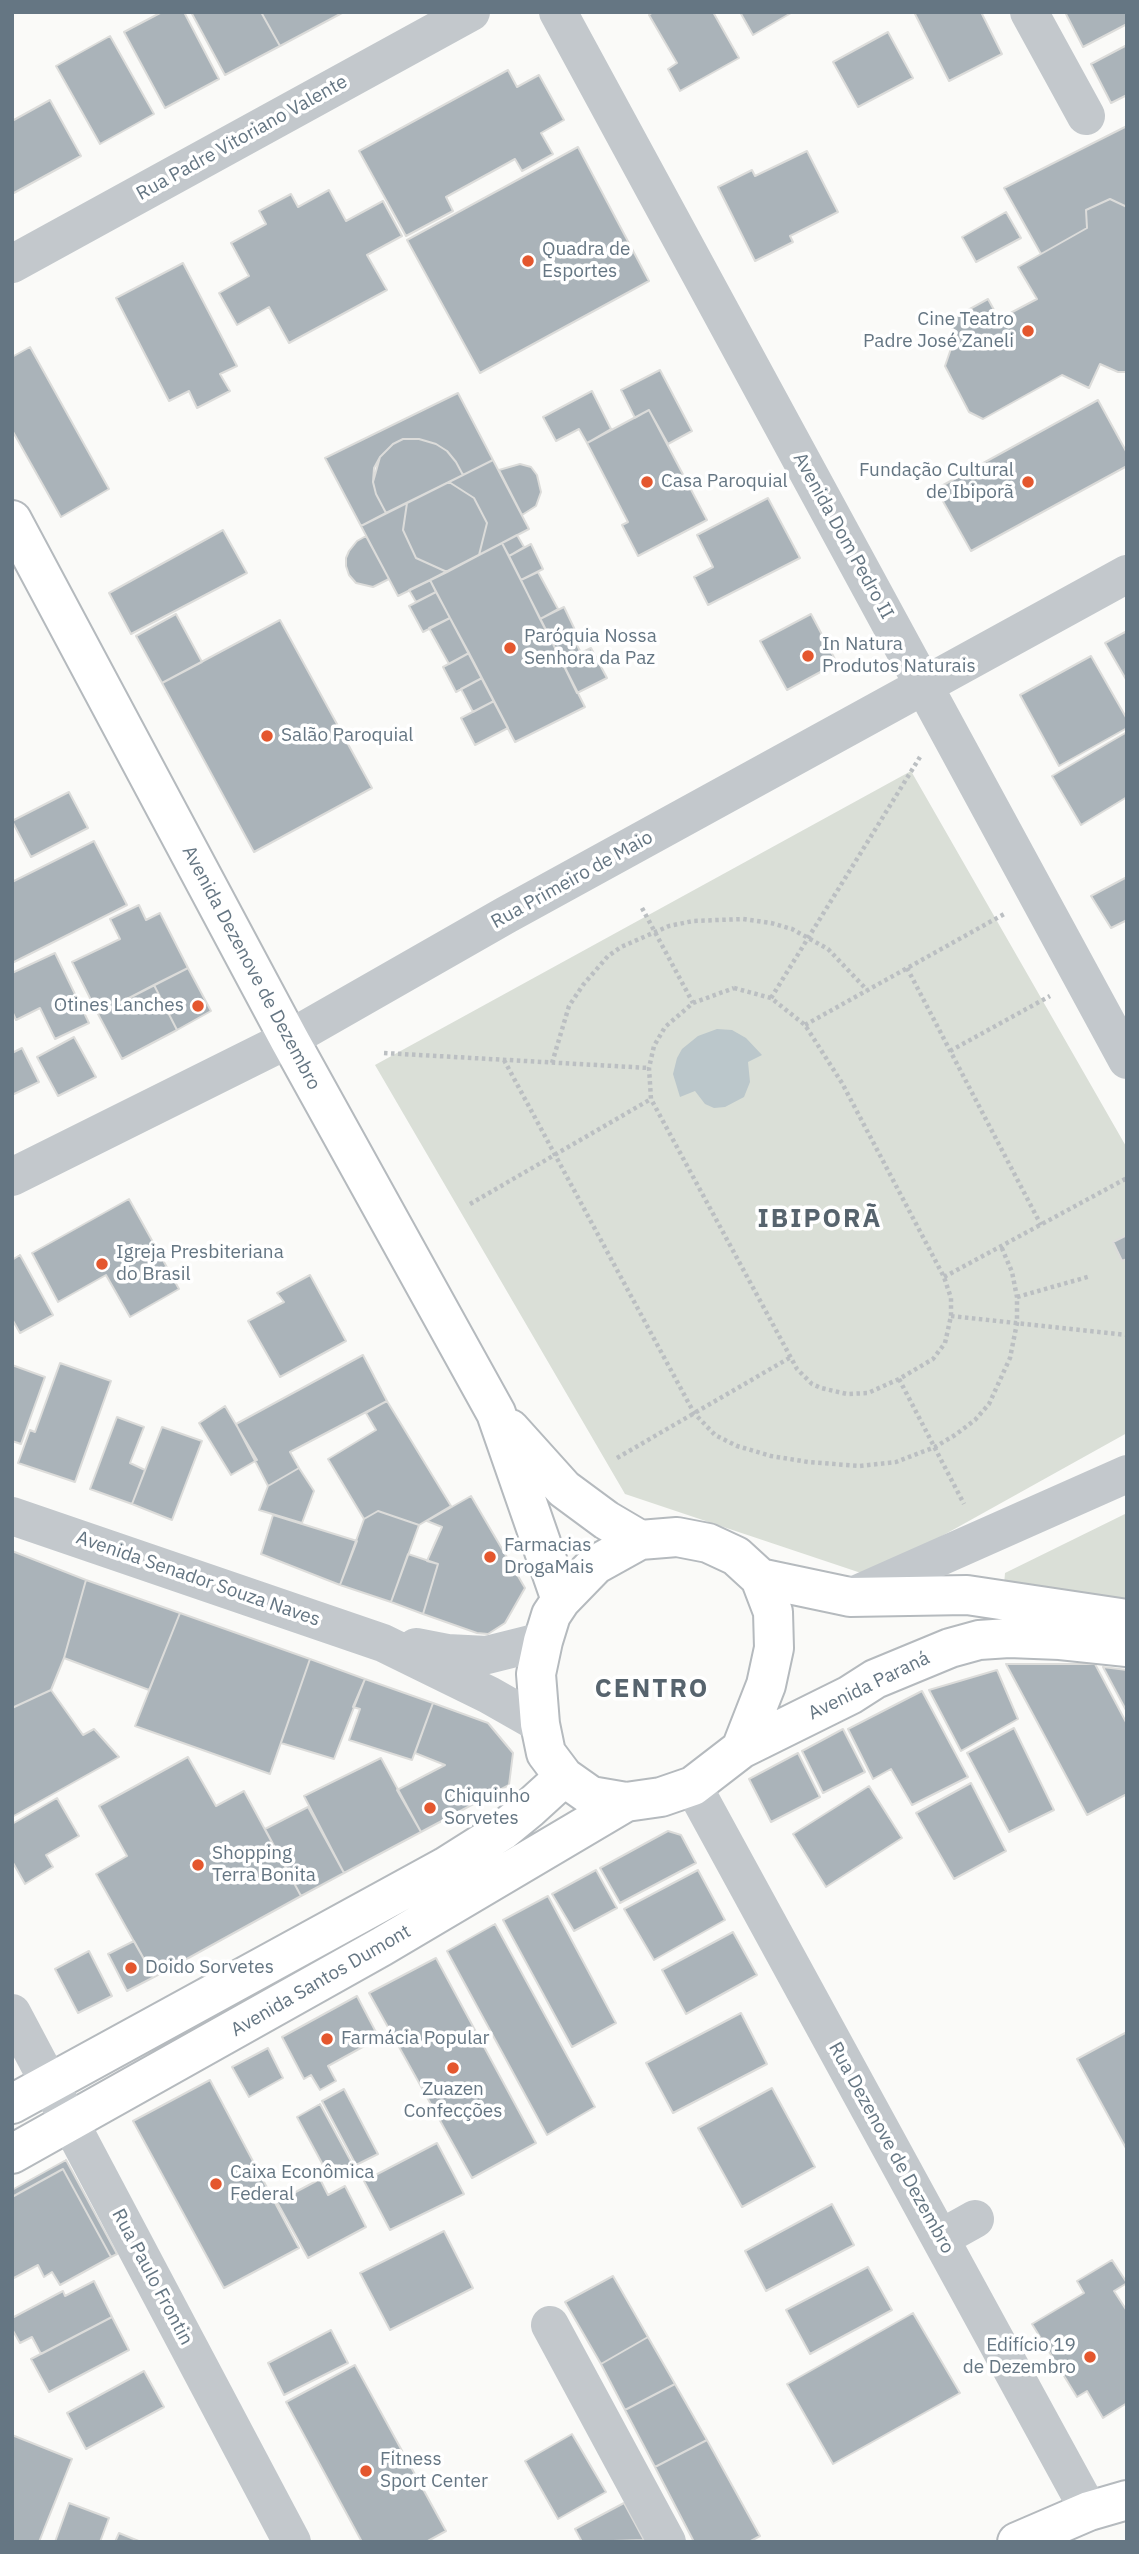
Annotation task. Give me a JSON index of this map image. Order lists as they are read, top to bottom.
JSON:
{
  "streets": {
    "main road": ["Avenida Dezenove de Dezembro", "Avenida Paraná", "Avenida Santos Dumont"],
    "street": [
      "Rua Padre Vitoriano Valente",
      "Avenida Dom Pedro II",
      "Rua Primeiro de Maio",
      "Avenida Senador Souza Naves",
      "Rua Dezenove de Dezembro",
      "Rua Paulo Frontin"
    ]
  },
  "crossings": [
    ["Avenida Dom Pedro II", "Rua Primeiro de Maio"],
    ["Rua Primeiro de Maio", "Avenida Dezenove de Dezembro"],
    ["Avenida Paraná", "Avenida Santos Dumont"],
    ["Avenida Paraná", "Rua Dezenove de Dezembro"],
    ["Avenida Santos Dumont", "Rua Paulo Frontin"]
  ],
  "districts": ["IBIPORÃ", "CENTRO"],
  "places": [
    "Quadra de Esportes",
    "Cine Teatro Padre José Zaneli",
    "Casa Paroquial",
    "Fundação Cultural de Ibiporã",
    "Paróquia Nossa Senhora da Paz",
    "In Natura Produtos Naturais",
    "Salão Paroquial",
    "Otines Lanches",
    "Igreja Presbiteriana do Brasil",
    "Farmacias DrogaMais",
    "Chiquinho Sorvetes",
    "Shopping Terra Bonita",
    "Doido Sorvetes",
    "Farmácia Popular",
    "Zuazen Confecções",
    "Caixa Econômica Federal",
    "Edifício 19 de Dezembro",
    "Fitness Sport Center"
  ]
}
